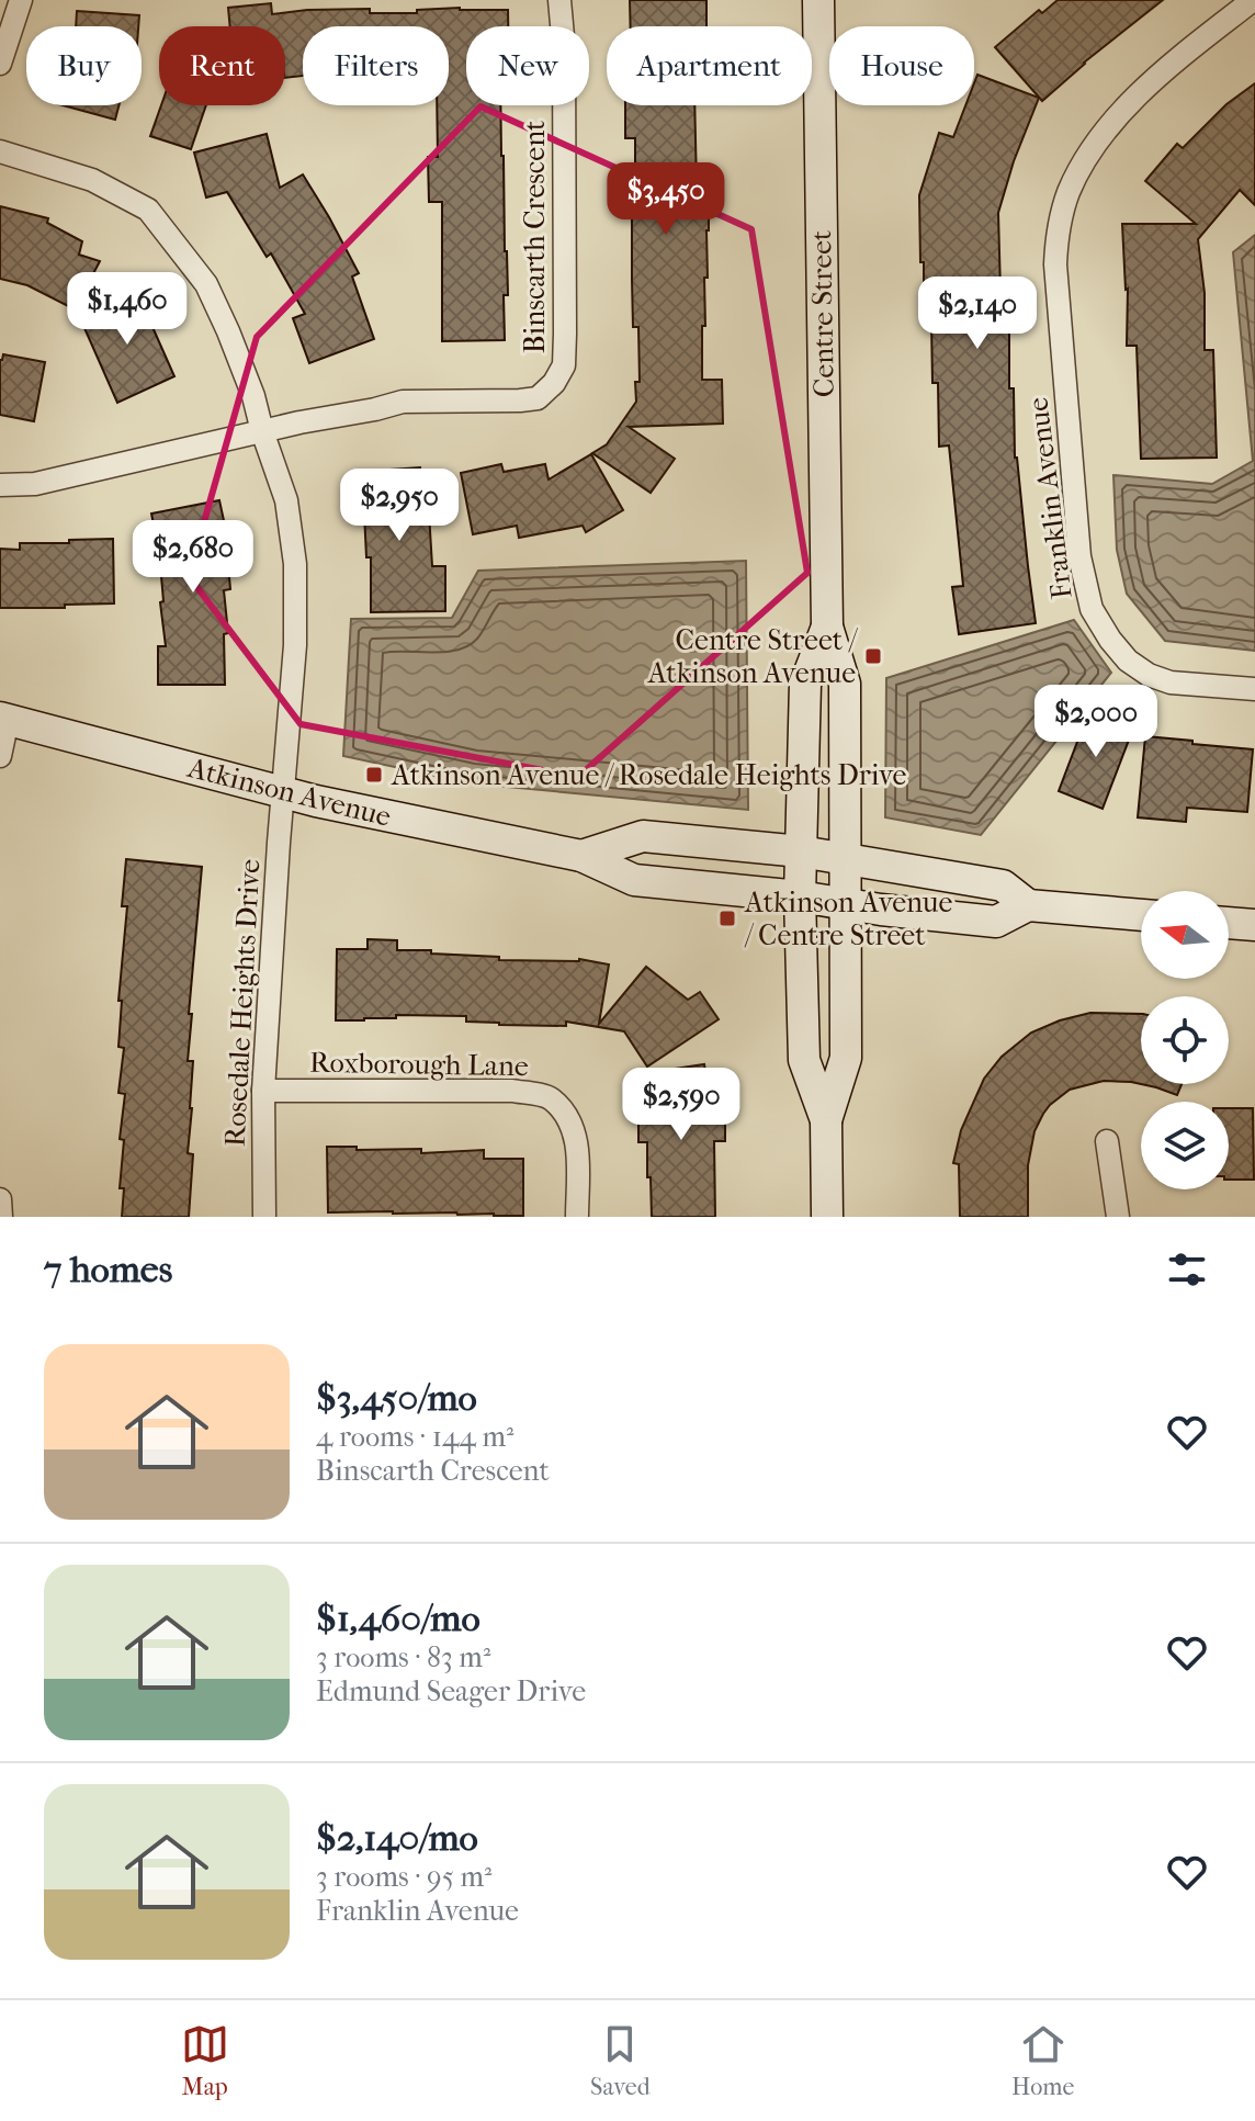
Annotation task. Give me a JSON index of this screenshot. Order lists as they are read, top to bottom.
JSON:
{
  "streets": {
    "main road": ["Centre Street", "Atkinson Avenue"],
    "street": [
      "Binscarth Crescent",
      "Franklin Avenue",
      "Rosedale Heights Drive",
      "Roxborough Lane"
    ]
  },
  "crossings": [
    ["Binscarth Crescent", "Rosedale Heights Drive"],
    ["Centre Street", "Atkinson Avenue"],
    ["Atkinson Avenue", "Rosedale Heights Drive"],
    ["Rosedale Heights Drive", "Roxborough Lane"]
  ],
  "places": {
    "transit": ["Centre Street / Atkinson Avenue", "Atkinson Avenue / Rosedale Heights Drive", "Atkinson Avenue / Centre Street"]
  },
  "north": "left",
  "page": {
    "chip": [
      "Buy",
      "Rent",
      "Filters",
      "New",
      "Apartment",
      "House"
    ],
    "price": [
      "$3,450",
      "$1,460",
      "$2,140",
      "$2,950",
      "$2,680",
      "$2,000",
      "$2,590"
    ],
    "heading": "7 homes",
    "list": [
      {
        "name": "$3,450/mo",
        "note": "4 rooms · 144 m² · Binscarth Crescent"
      },
      {
        "name": "$1,460/mo",
        "note": "3 rooms · 83 m² · Edmund Seager Drive"
      },
      {
        "name": "$2,140/mo",
        "note": "3 rooms · 95 m² · Franklin Avenue"
      }
    ],
    "tabs": ["Map", "Saved", "Home"]
  }
}
